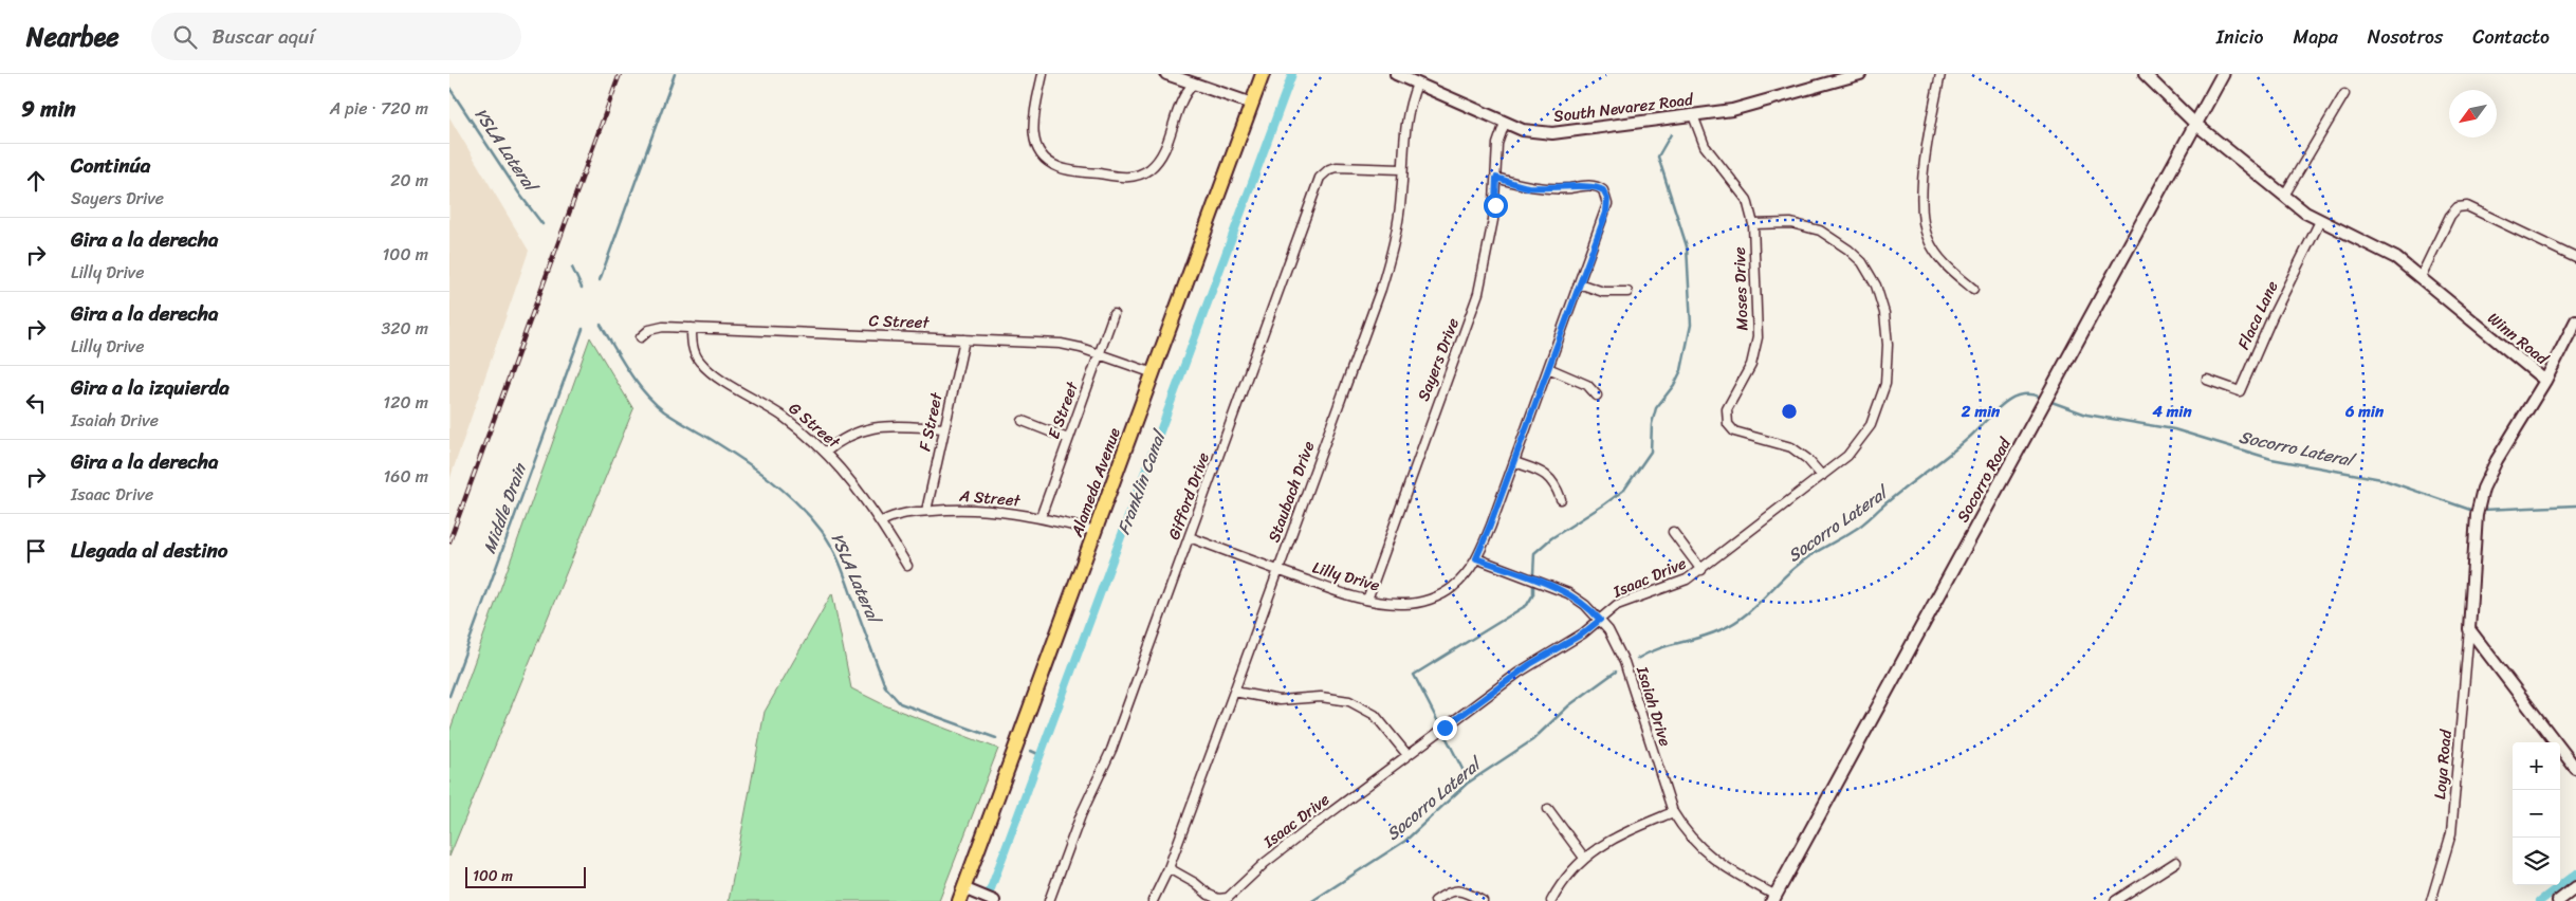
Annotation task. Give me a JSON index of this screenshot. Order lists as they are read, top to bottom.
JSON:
{
  "streets": {
    "main road": ["Socorro Road", "Alameda Avenue"],
    "street": [
      "South Nevarez Road",
      "Moses Drive",
      "Flaca Lane",
      "C Street",
      "Winn Road",
      "Sayers Drive",
      "E Street",
      "F Street",
      "G Street",
      "Staubach Drive",
      "Gifford Drive",
      "A Street",
      "Lilly Drive",
      "Isaac Drive",
      "Isaiah Drive",
      "Loya Road"
    ]
  },
  "crossings": [
    ["South Nevarez Road", "Moses Drive"],
    ["South Nevarez Road", "Sayers Drive"],
    ["South Nevarez Road", "Staubach Drive"],
    ["Moses Drive", "Isaac Drive"],
    ["Flaca Lane", "Winn Road"],
    ["C Street", "E Street"],
    ["C Street", "F Street"],
    ["C Street", "G Street"],
    ["C Street", "Alameda Avenue"],
    ["Winn Road", "Socorro Road"],
    ["Winn Road", "Loya Road"],
    ["Sayers Drive", "Lilly Drive"],
    ["E Street", "A Street"],
    ["F Street", "A Street"],
    ["G Street", "A Street"],
    ["Socorro Road", "Isaiah Drive"],
    ["Alameda Avenue", "A Street"],
    ["Staubach Drive", "Gifford Drive"],
    ["Staubach Drive", "Lilly Drive"],
    ["Staubach Drive", "Isaac Drive"],
    ["Gifford Drive", "Lilly Drive"],
    ["Lilly Drive", "Isaiah Drive"],
    ["Isaac Drive", "Isaiah Drive"]
  ],
  "water": [
    "YSLA Lateral",
    "Socorro Lateral",
    "Franklin Canal",
    "Middle Drain"
  ],
  "scale_bar": "100 m",
  "north": "bottom left",
  "page": {
    "header": "Nearbee",
    "search": "Buscar aquí",
    "nav": [
      "Inicio",
      "Mapa",
      "Nosotros",
      "Contacto"
    ],
    "heading": ["9 min", "A pie · 720 m"],
    "list": [
      ["Continúa", "Sayers Drive", "20 m"],
      ["Gira a la derecha", "Lilly Drive", "100 m"],
      ["Gira a la derecha", "Lilly Drive", "320 m"],
      ["Gira a la izquierda", "Isaiah Drive", "120 m"],
      ["Gira a la derecha", "Isaac Drive", "160 m"],
      "Llegada al destino"
    ],
    "map_buttons": ["+", "−"],
    "scale": "100 m"
  },
  "rings": ["2 min", "4 min", "6 min"]
}
